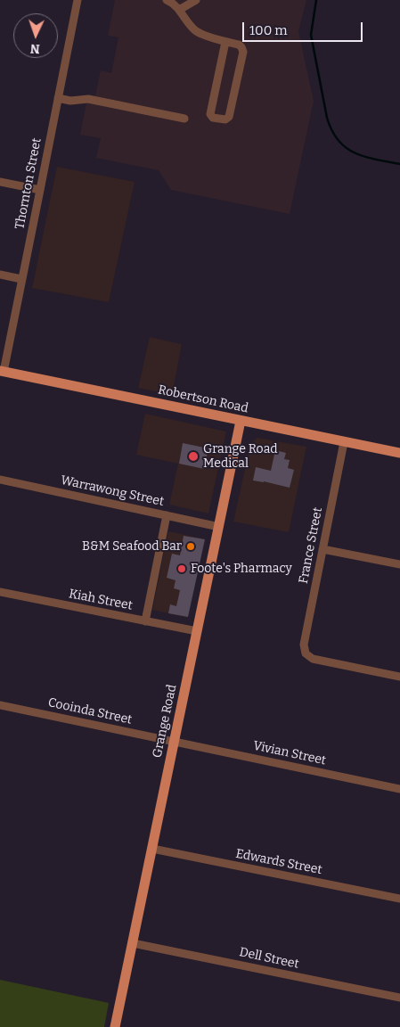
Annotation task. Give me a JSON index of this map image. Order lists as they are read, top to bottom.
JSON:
{
  "streets": {
    "main road": ["Robertson Road", "Grange Road"],
    "street": [
      "Thornton Street",
      "Warrawong Street",
      "France Street",
      "Kiah Street",
      "Cooinda Street",
      "Vivian Street",
      "Edwards Street",
      "Dell Street"
    ]
  },
  "crossings": [
    ["Thornton Street", "Robertson Road"],
    ["Robertson Road", "France Street"],
    ["Robertson Road", "Grange Road"],
    ["Warrawong Street", "Grange Road"],
    ["Kiah Street", "Grange Road"],
    ["Cooinda Street", "Grange Road"],
    ["Cooinda Street", "Vivian Street"],
    ["Grange Road", "Vivian Street"],
    ["Grange Road", "Edwards Street"],
    ["Grange Road", "Dell Street"]
  ],
  "places": ["Grange Road Medical", "B&M Seafood Bar", "Foote's Pharmacy"],
  "scale_bar": "100 m",
  "north": "bottom"
}
